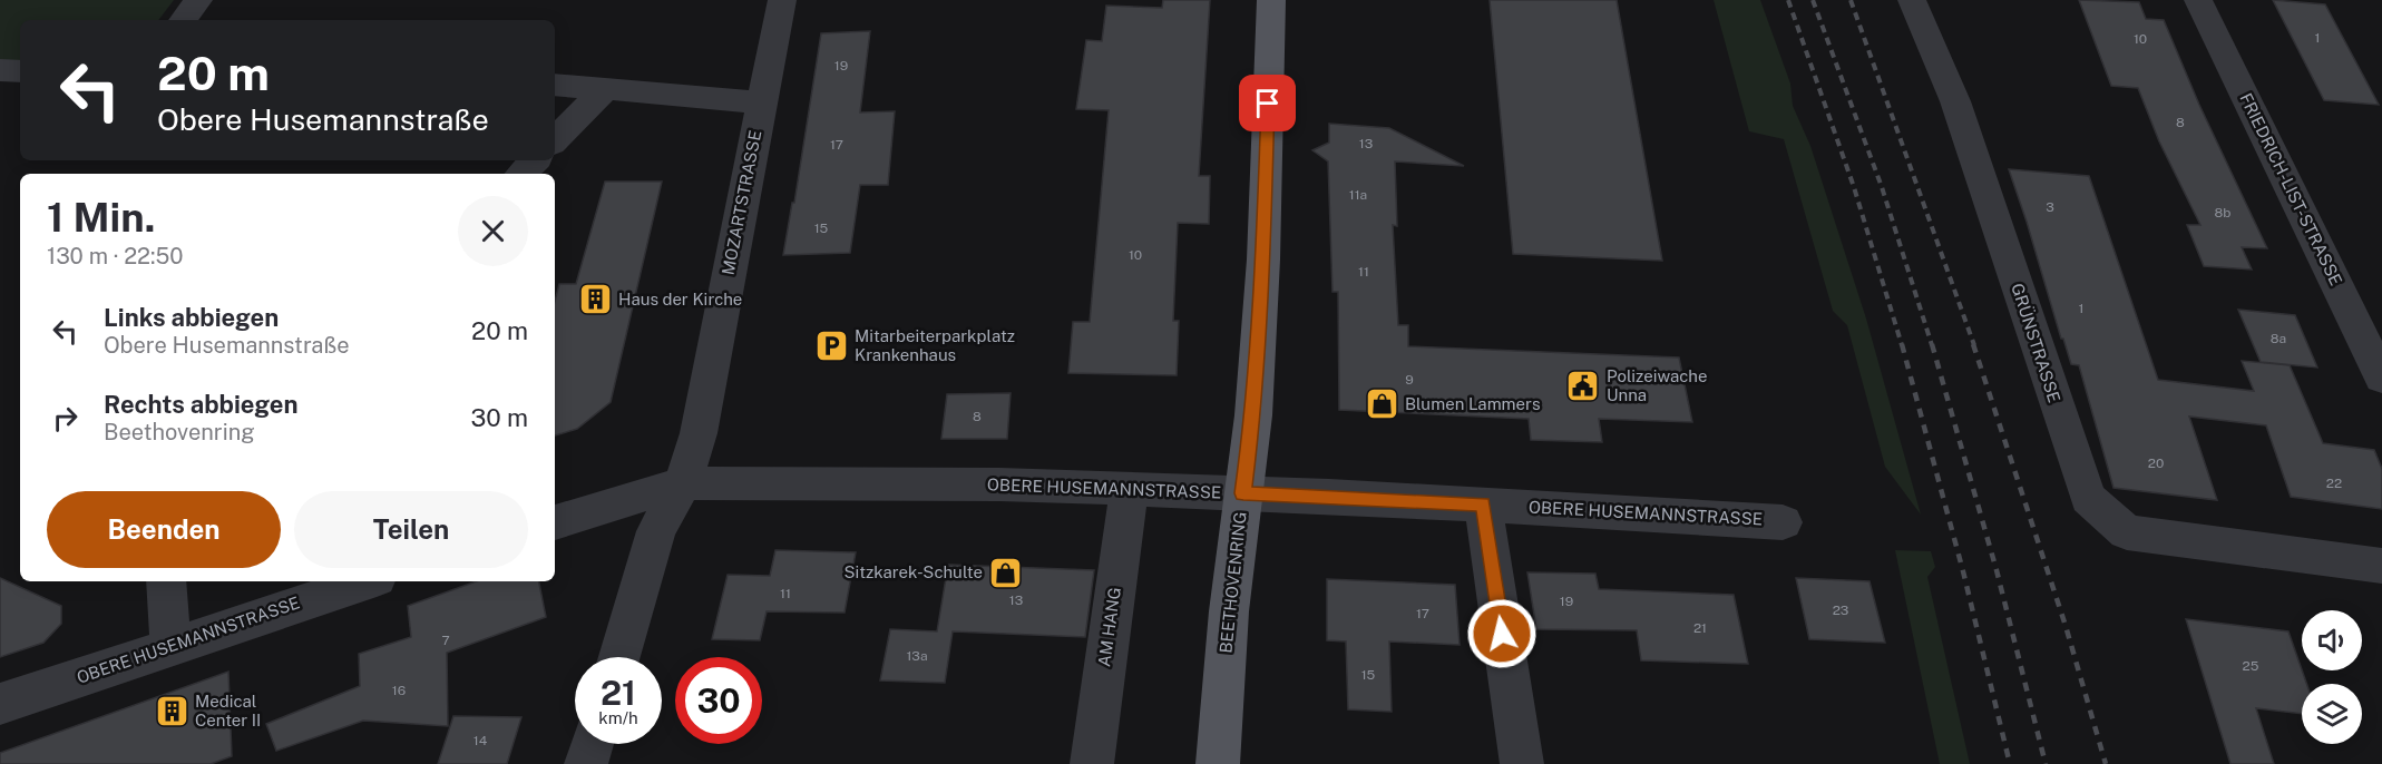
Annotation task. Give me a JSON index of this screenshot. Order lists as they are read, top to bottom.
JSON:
{
  "streets": {
    "main road": ["BEETHOVENRING"],
    "street": [
      "FRIEDRICH-LIST-STRASSE",
      "MOZARTSTRASSE",
      "GRÜNSTRASSE",
      "OBERE HUSEMANNSTRASSE",
      "AM HANG"
    ]
  },
  "crossings": [
    ["MOZARTSTRASSE", "OBERE HUSEMANNSTRASSE"],
    ["OBERE HUSEMANNSTRASSE", "BEETHOVENRING"],
    ["OBERE HUSEMANNSTRASSE", "AM HANG"]
  ],
  "places": {
    "building": ["Haus der Kirche", "Medical Center II"],
    "parking": ["Mitarbeiterparkplatz Krankenhaus"],
    "public building": ["Polizeiwache Unna"],
    "shop": ["Blumen Lammers", "Sitzkarek-Schulte"]
  },
  "house_numbers": [
    "1",
    "10",
    "19",
    "8",
    "13",
    "17",
    "11a",
    "3",
    "8b",
    "15",
    "10",
    "11",
    "1",
    "8a",
    "9",
    "8",
    "20",
    "22",
    "11",
    "13",
    "19",
    "23",
    "17",
    "21",
    "7",
    "13a",
    "25",
    "15",
    "16",
    "14"
  ],
  "page": {
    "turn": ["20 m", "Obere Husemannstraße"],
    "heading": ["1 Min.", "130 m · 22:50"],
    "list": [
      {
        "name": "Links abbiegen",
        "note": "Obere Husemannstraße",
        "value": "20 m"
      },
      {
        "name": "Rechts abbiegen",
        "note": "Beethovenring",
        "value": "30 m"
      }
    ],
    "buttons": ["Beenden", "Teilen"],
    "speed": "21 km/h",
    "limit": "30"
  }
}
